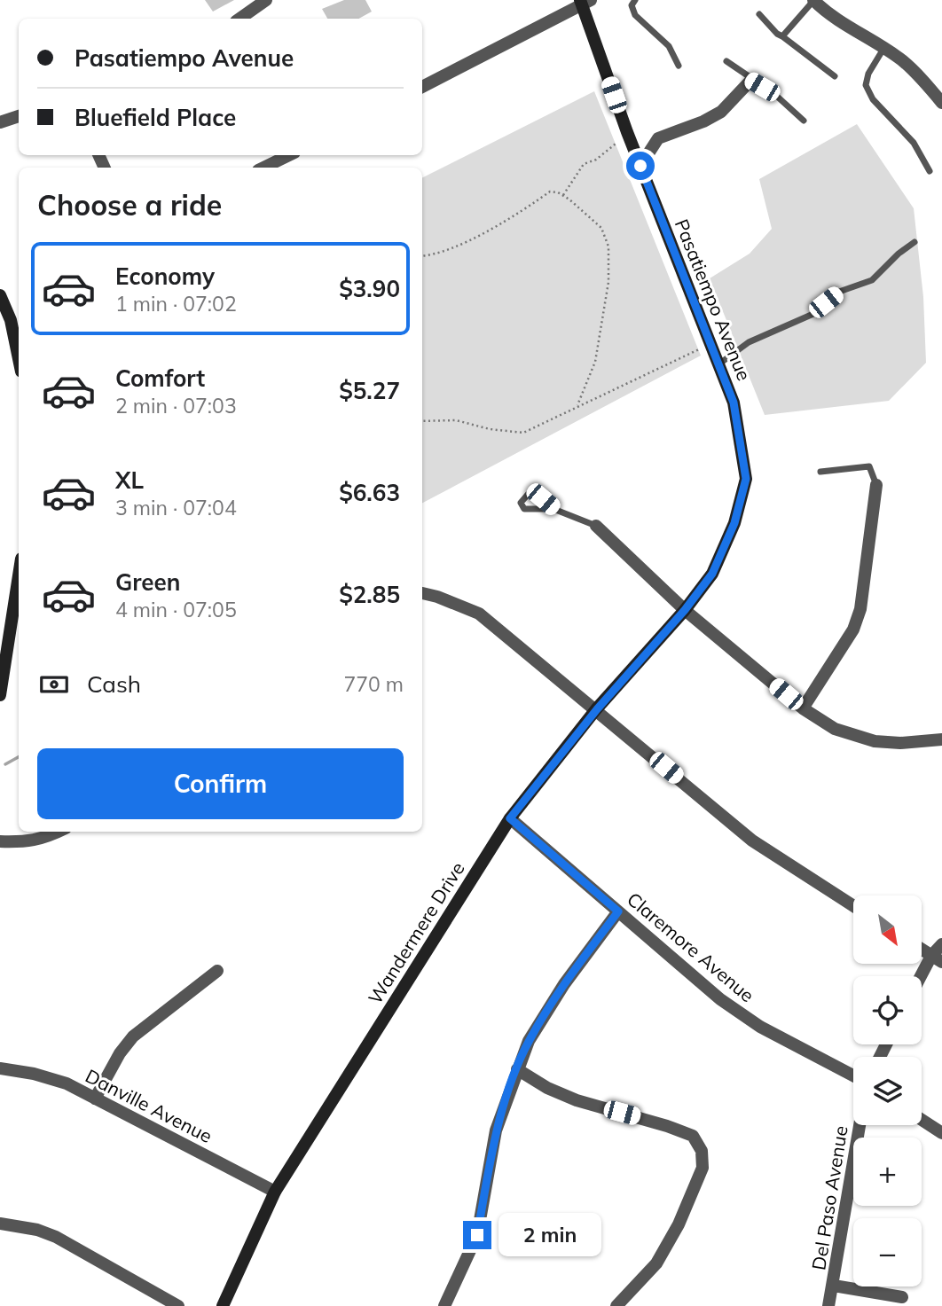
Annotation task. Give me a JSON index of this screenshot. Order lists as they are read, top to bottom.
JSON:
{
  "streets": {
    "street": [
      "Pasatiempo Avenue",
      "Wandermere Drive",
      "Claremore Avenue",
      "Danville Avenue",
      "Del Paso Avenue"
    ]
  },
  "crossings": [
    ["Pasatiempo Avenue", "Wandermere Drive"],
    ["Wandermere Drive", "Claremore Avenue"],
    ["Wandermere Drive", "Danville Avenue"]
  ],
  "north": "bottom right",
  "page": {
    "banner": ["Pasatiempo Avenue", "Bluefield Place"],
    "heading": "Choose a ride",
    "list": [
      {
        "name": "Economy",
        "note": "1 min · 07:02",
        "value": "$3.90"
      },
      {
        "name": "Comfort",
        "note": "2 min · 07:03",
        "value": "$5.27"
      },
      {
        "name": "XL",
        "note": "3 min · 07:04",
        "value": "$6.63"
      },
      {
        "name": "Green",
        "note": "4 min · 07:05",
        "value": "$2.85"
      }
    ],
    "pay": ["Cash", "770 m"],
    "buttons": "Confirm",
    "map_buttons": ["+", "−"],
    "bubble": "2 min"
  }
}
